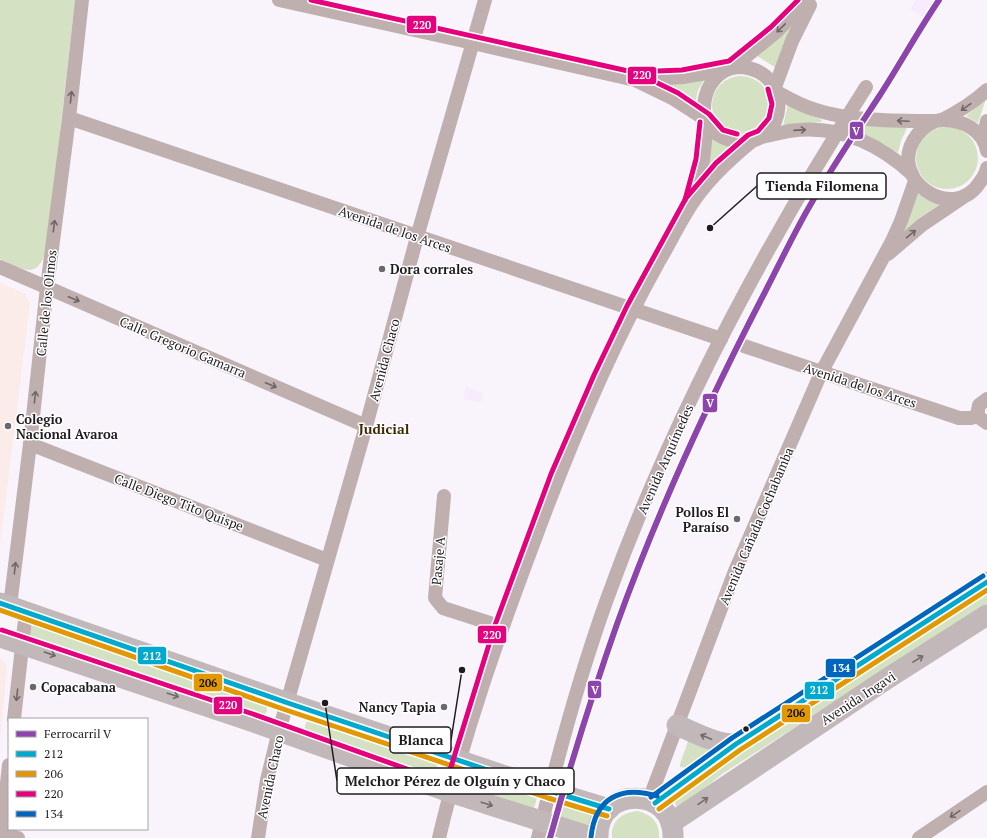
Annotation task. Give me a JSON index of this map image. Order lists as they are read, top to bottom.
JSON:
{
  "streets": {
    "highway": ["Avenida Ingavi"],
    "street": [
      "Avenida de los Arces",
      "Calle de los Olmos",
      "Calle Gregorio Gamarra",
      "Avenida Chaco",
      "Avenida Arquímedes",
      "Calle Diego Tito Quispe",
      "Avenida Cañada Cochabamba",
      "Pasaje A"
    ]
  },
  "crossings": [
    ["Avenida de los Arces", "Calle de los Olmos"],
    ["Avenida de los Arces", "Avenida Chaco"],
    ["Avenida de los Arces", "Avenida Arquímedes"],
    ["Avenida de los Arces", "Avenida Cañada Cochabamba"],
    ["Calle de los Olmos", "Calle Gregorio Gamarra"],
    ["Calle de los Olmos", "Calle Diego Tito Quispe"],
    ["Calle Gregorio Gamarra", "Avenida Chaco"],
    ["Avenida Chaco", "Calle Diego Tito Quispe"]
  ],
  "one_way": ["Calle Gregorio Gamarra"],
  "districts": ["Judicial"],
  "places": [
    "Tienda Filomena",
    "Dora corrales",
    "Colegio Nacional Avaroa",
    "Pollos El Paraíso",
    "Blanca",
    "Copacabana",
    "Melchor Pérez de Olguín y Chaco",
    "Nancy Tapia"
  ],
  "lines": [
    "rail line V",
    "transit line 220",
    "transit line 134",
    "transit line 212",
    "transit line 206"
  ],
  "legend": [
    "Ferrocarril V",
    "212",
    "206",
    "220",
    "134"
  ]
}
